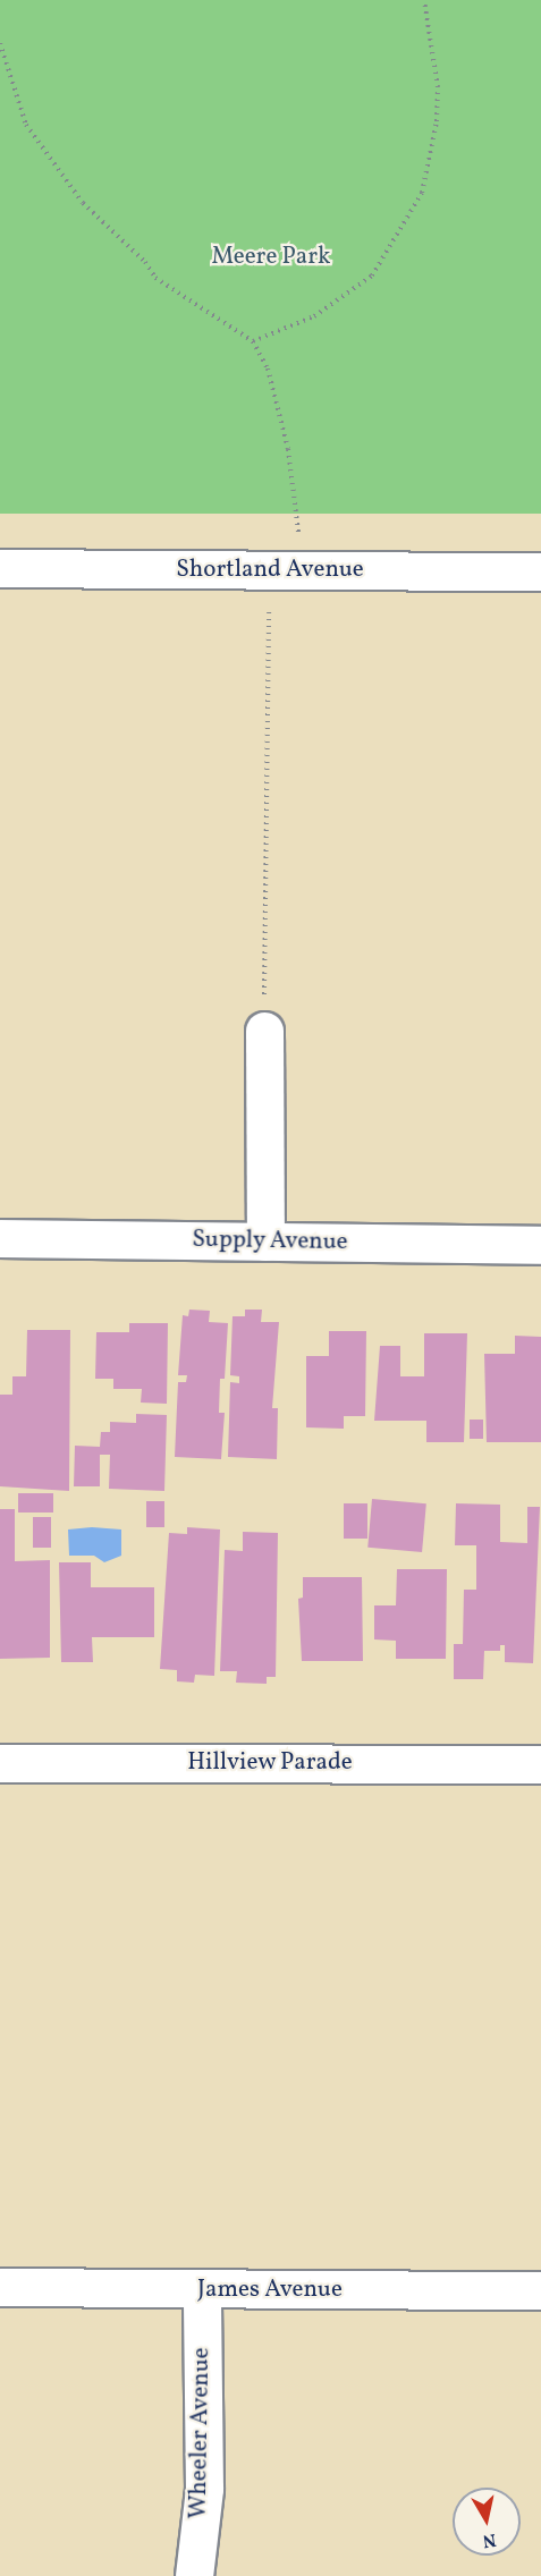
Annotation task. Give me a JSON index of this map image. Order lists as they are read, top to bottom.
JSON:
{
  "streets": {
    "street": [
      "Shortland Avenue",
      "Supply Avenue",
      "Hillview Parade",
      "James Avenue",
      "Wheeler Avenue"
    ]
  },
  "crossings": [
    ["James Avenue", "Wheeler Avenue"]
  ],
  "parks": ["Meere Park"],
  "north": "bottom"
}
